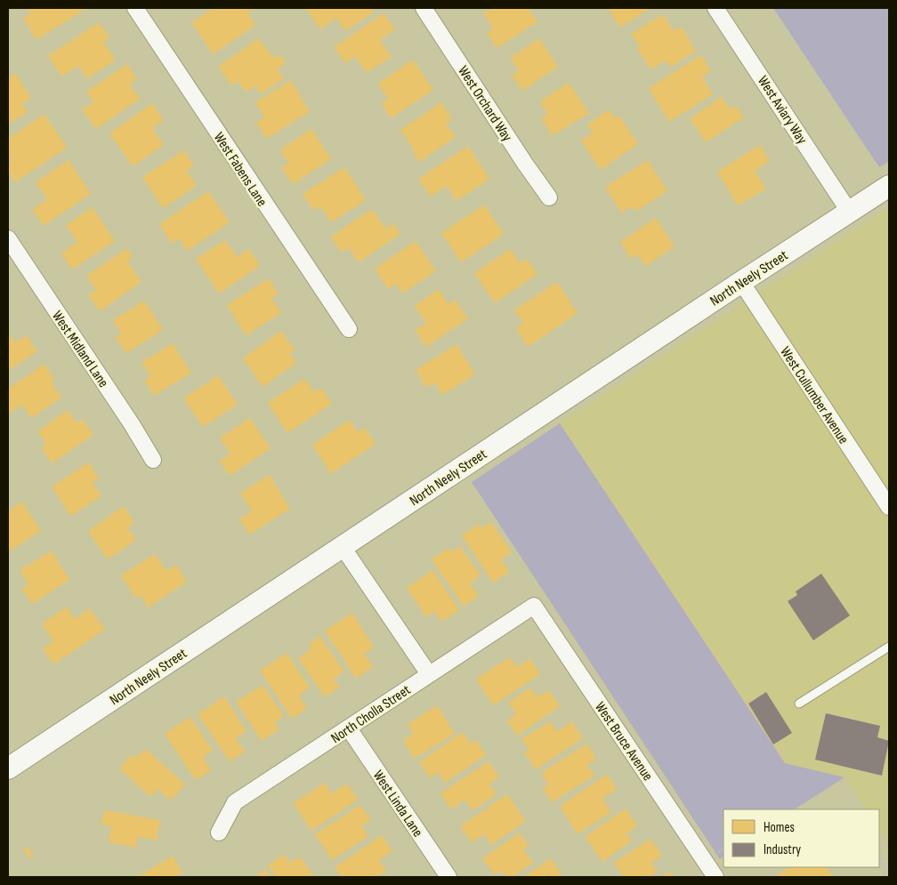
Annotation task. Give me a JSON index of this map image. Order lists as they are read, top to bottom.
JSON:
{
  "streets": {
    "street": [
      "West Orchard Way",
      "West Aviary Way",
      "West Fabens Lane",
      "North Neely Street",
      "West Midland Lane",
      "West Cullumber Avenue",
      "North Cholla Street",
      "West Bruce Avenue",
      "West Linda Lane"
    ]
  },
  "crossings": [
    ["West Aviary Way", "North Neely Street"],
    ["North Neely Street", "West Cullumber Avenue"],
    ["North Cholla Street", "West Bruce Avenue"],
    ["North Cholla Street", "West Linda Lane"]
  ],
  "legend": ["Homes", "Industry"]
}
